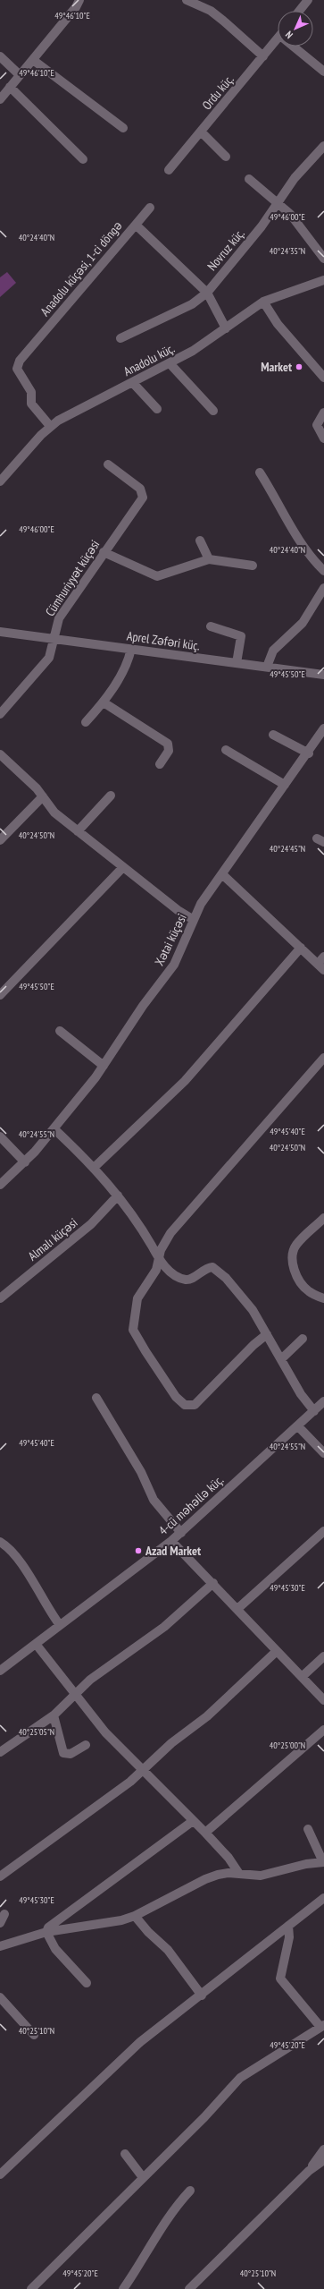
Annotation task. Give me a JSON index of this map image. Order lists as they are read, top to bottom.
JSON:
{
  "streets": {
    "street": [
      "Ordu küç.",
      "Novruz küç.",
      "Anadolu küçəsi, 1-ci döngə",
      "Anadolu küç.",
      "Cümhuriyyət küçəsi",
      "Aprel Zəfəri küç.",
      "Xətai küçəsi",
      "Almalı küçəsi",
      "4-cü məhəllə küç."
    ]
  },
  "crossings": [
    ["Novruz küç.", "Anadolu küçəsi, 1-ci döngə"],
    ["Anadolu küçəsi, 1-ci döngə", "Anadolu küç."],
    ["Cümhuriyyət küçəsi", "Aprel Zəfəri küç."]
  ],
  "places": ["Market", "Azad Market"],
  "north": "bottom left",
  "coordinates": [
    "49°46'10\"E",
    "49°46'00\"E",
    "40°24'40\"N",
    "40°24'35\"N",
    "49°45'50\"E",
    "40°24'50\"N",
    "40°24'45\"N",
    "49°45'40\"E",
    "40°24'55\"N",
    "49°45'30\"E",
    "40°25'05\"N",
    "40°25'00\"N",
    "40°25'10\"N",
    "49°45'20\"E"
  ]
}
